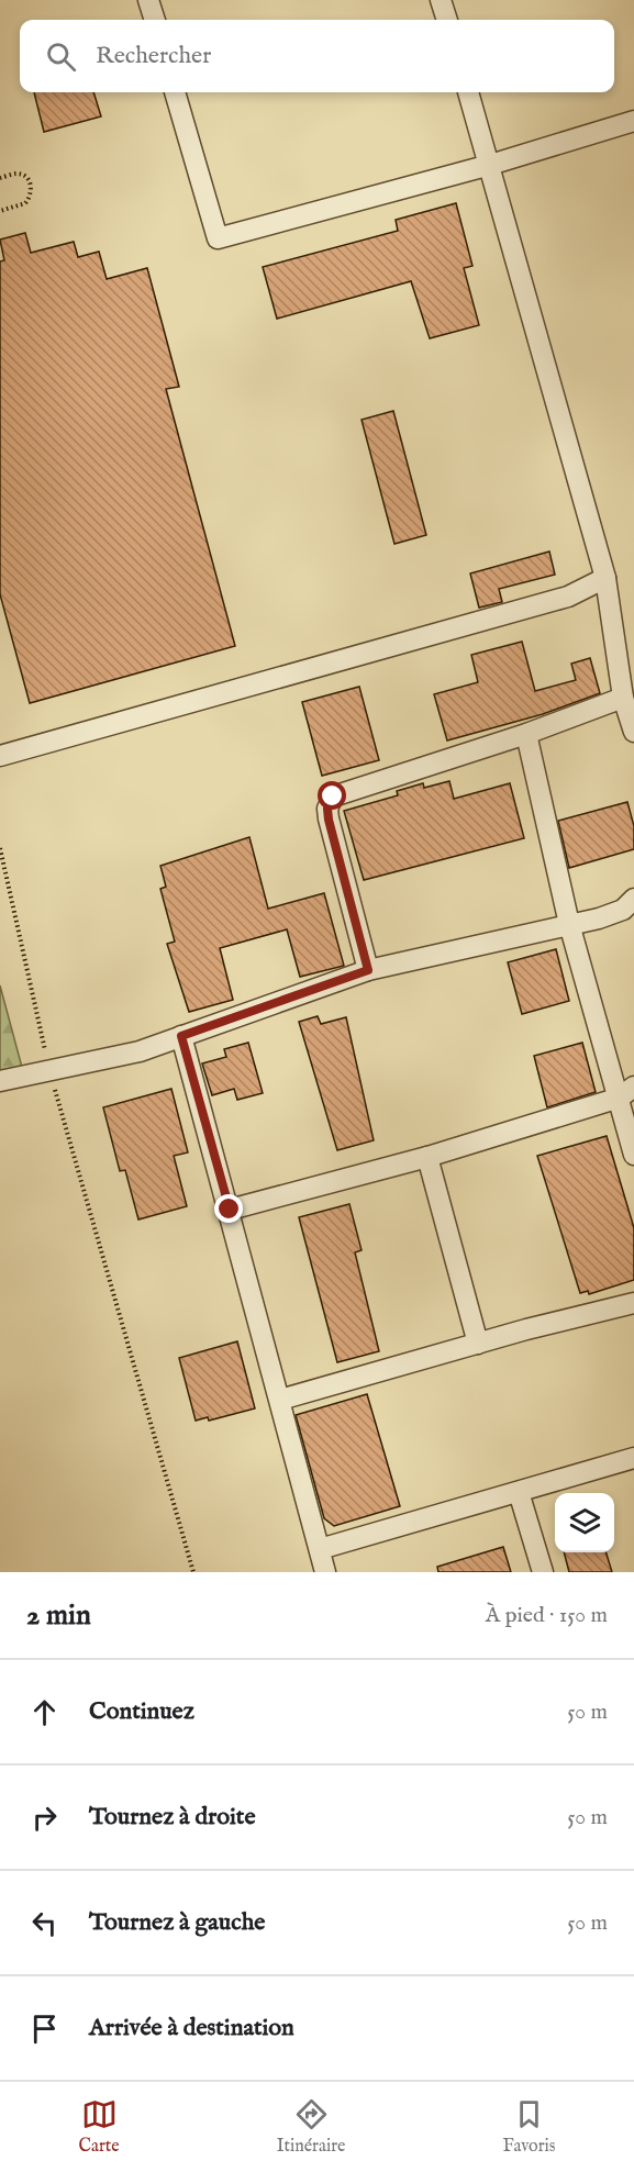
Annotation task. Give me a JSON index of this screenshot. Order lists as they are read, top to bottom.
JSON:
{
  "page": {
    "search": "Rechercher",
    "heading": ["2 min", "À pied · 150 m"],
    "list": [
      ["Continuez", "50 m"],
      ["Tournez à droite", "50 m"],
      ["Tournez à gauche", "50 m"],
      "Arrivée à destination"
    ],
    "nav": ["Carte", "Itinéraire", "Favoris"]
  }
}
